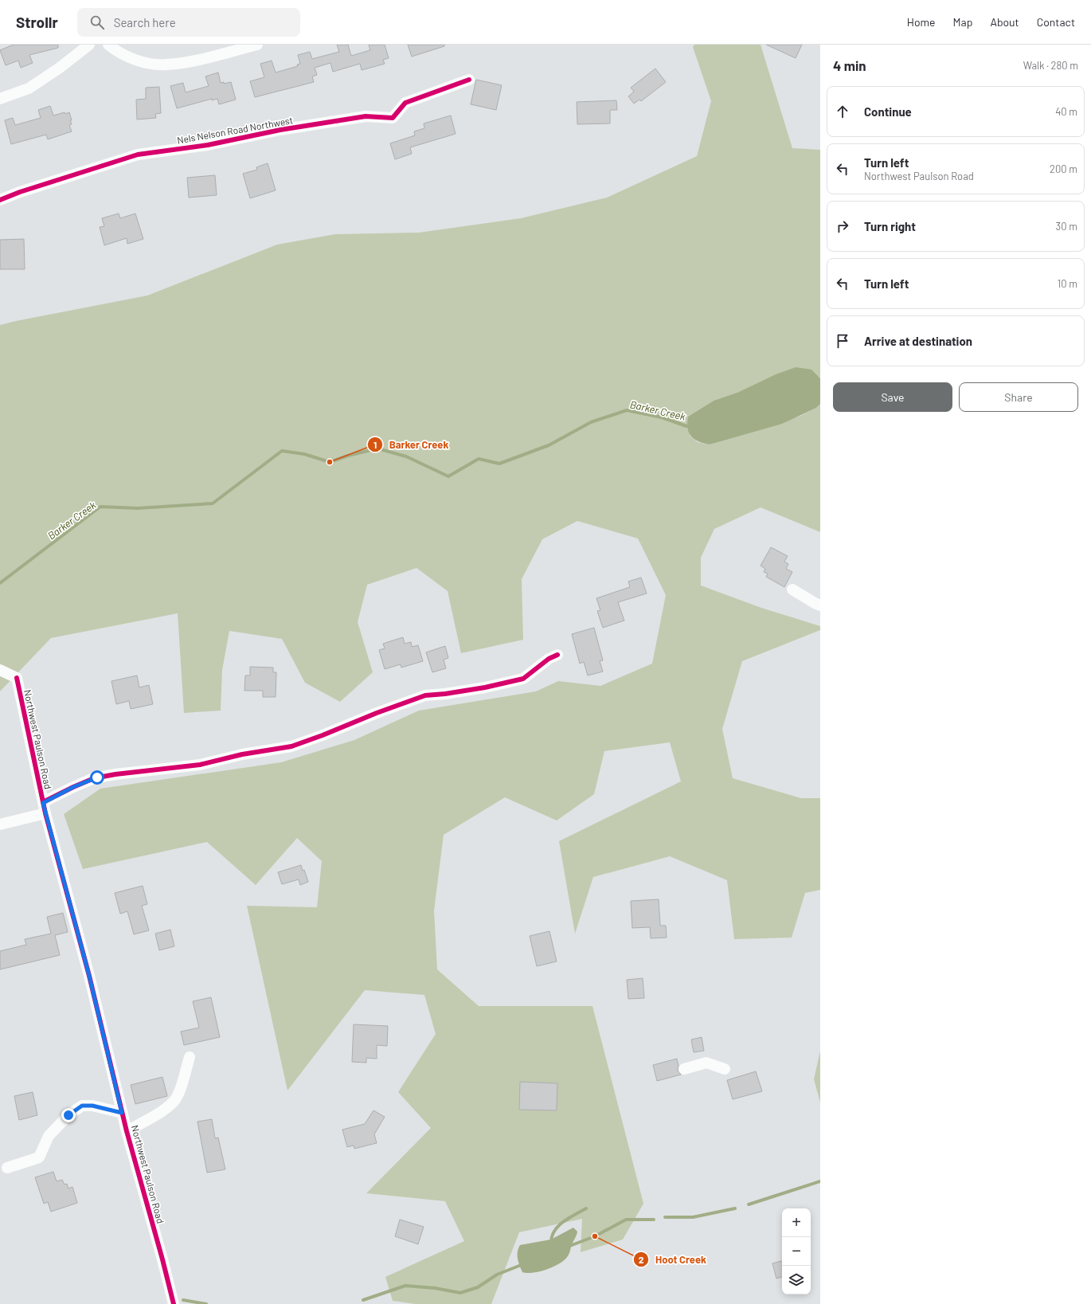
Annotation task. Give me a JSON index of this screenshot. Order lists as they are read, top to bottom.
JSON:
{
  "streets": {
    "street": ["Nels Nelson Road Northwest", "Northwest Paulson Road"]
  },
  "water": ["Barker Creek"],
  "places": ["Barker Creek", "Hoot Creek"],
  "page": {
    "header": "Strollr",
    "search": "Search here",
    "nav": [
      "Home",
      "Map",
      "About",
      "Contact"
    ],
    "heading": ["4 min", "Walk · 280 m"],
    "list": [
      ["Continue", "40 m"],
      ["Turn left", "Northwest Paulson Road", "200 m"],
      ["Turn right", "30 m"],
      ["Turn left", "10 m"],
      "Arrive at destination"
    ],
    "buttons": ["Save", "Share"],
    "map_buttons": ["+", "−"]
  }
}
